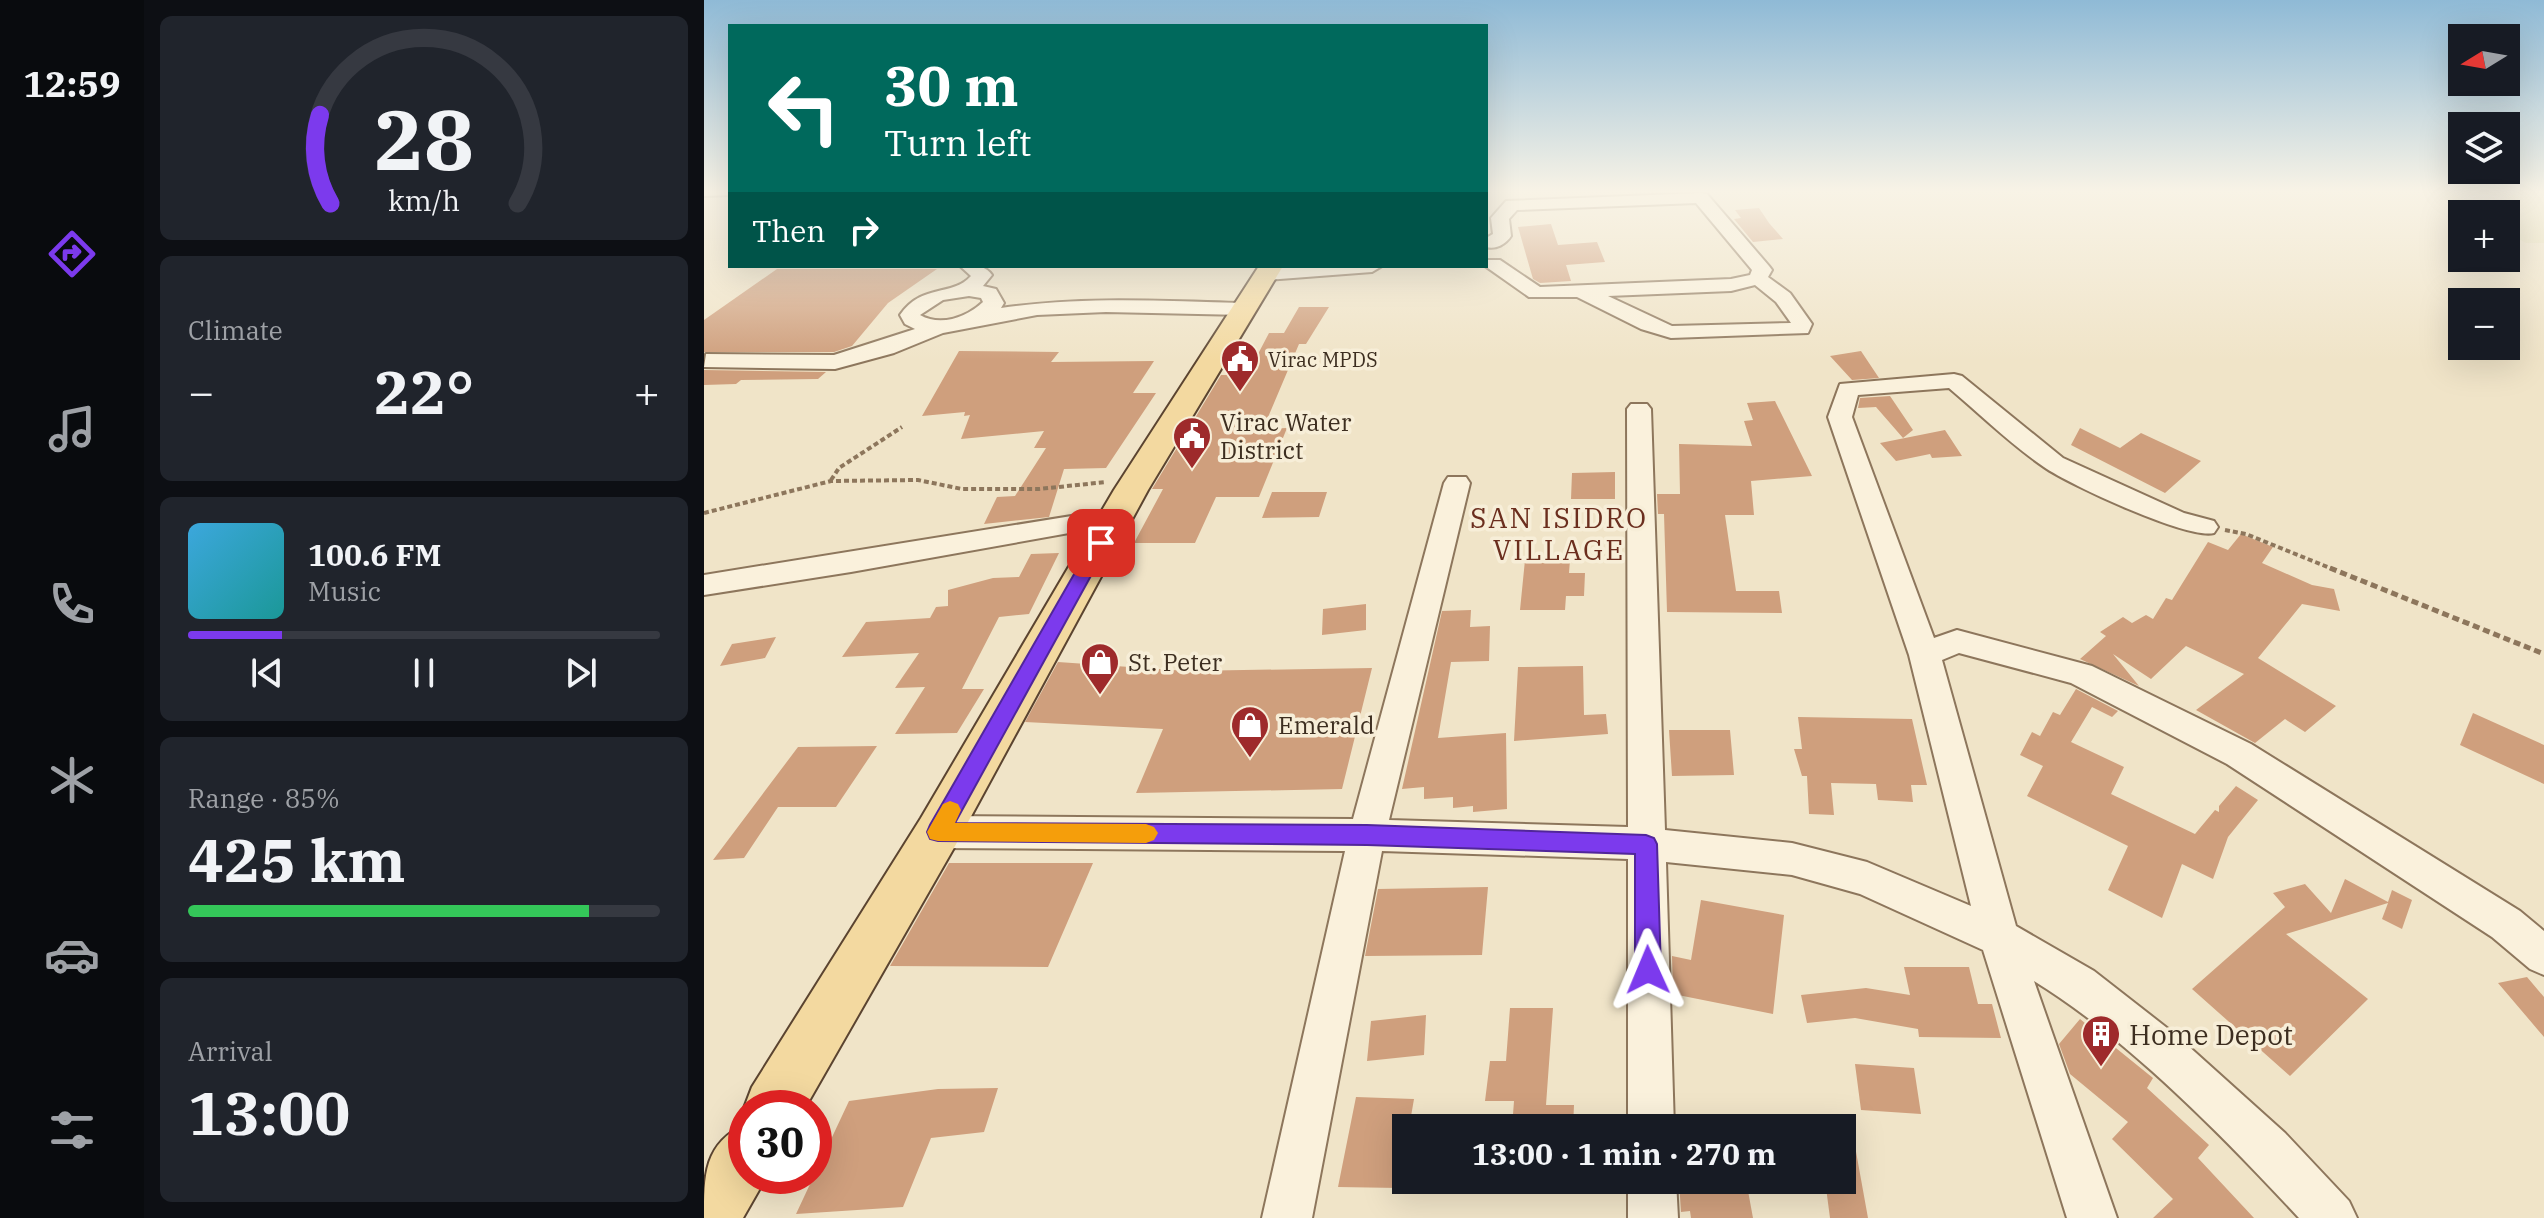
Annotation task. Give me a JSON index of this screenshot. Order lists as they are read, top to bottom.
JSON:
{
  "districts": ["SAN ISIDRO VILLAGE"],
  "places": {
    "public building": ["Virac MPDS", "Virac Water District"],
    "shop": ["St. Peter", "Emerald"],
    "building": ["Home Depot"]
  },
  "north": "left",
  "page": {
    "tabs": "12:59",
    "map_buttons": ["+", "−"],
    "turn": ["30 m", "Turn left"],
    "then": "Then",
    "tile": [
      "Climate",
      ["Range · 85%", "425 km"],
      ["Arrival", "13:00"]
    ],
    "heat": ["−", "22°", "+"],
    "song": ["100.6 FM", "Music"],
    "limit": "30",
    "trip": "13:00 · 1 min · 270 m",
    "gauge": ["28", "km/h"]
  }
}
